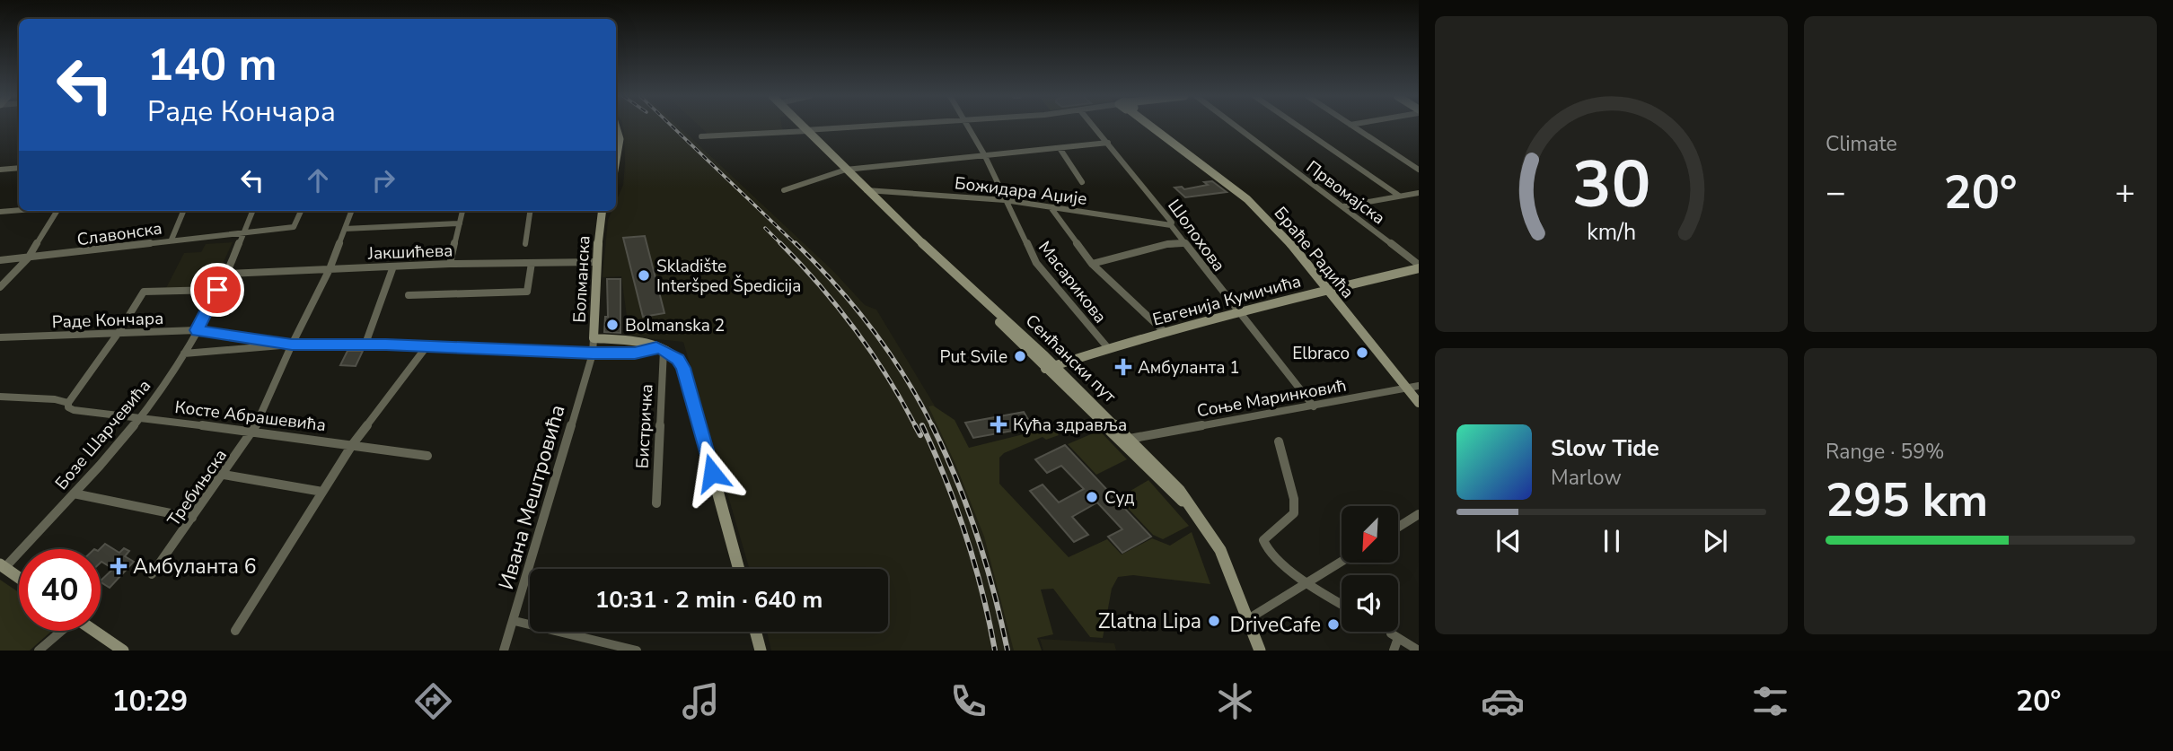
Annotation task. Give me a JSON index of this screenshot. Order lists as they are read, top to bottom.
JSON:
{
  "streets": {
    "street": [
      "Божидара Аџије",
      "Првомајска",
      "Славонска",
      "Шолохова",
      "Јакшићева",
      "Браће Радића",
      "Болманска",
      "Масарикова",
      "Евгенија Кумичића",
      "Раде Кончара",
      "Сенћански пут",
      "Соње Маринковић",
      "Косте Абрашевића",
      "Бистричка",
      "Бозе Шарчевића",
      "Требињска",
      "Ивана Мештровића"
    ]
  },
  "crossings": [
    ["Божидара Аџије", "Шолохова"],
    ["Божидара Аџије", "Масарикова"],
    ["Божидара Аџије", "Сенћански пут"],
    ["Првомајска", "Евгенија Кумичића"],
    ["Славонска", "Бозе Шарчевића"],
    ["Шолохова", "Евгенија Кумичића"],
    ["Шолохова", "Соње Маринковић"],
    ["Јакшићева", "Болманска"],
    ["Јакшићева", "Бозе Шарчевића"],
    ["Јакшићева", "Требињска"],
    ["Браће Радића", "Евгенија Кумичића"],
    ["Браће Радића", "Соње Маринковић"],
    ["Болманска", "Раде Кончара"],
    ["Болманска", "Ивана Мештровића"],
    ["Масарикова", "Евгенија Кумичића"],
    ["Евгенија Кумичића", "Сенћански пут"],
    ["Раде Кончара", "Бистричка"],
    ["Раде Кончара", "Бозе Шарчевића"],
    ["Раде Кончара", "Требињска"],
    ["Раде Кончара", "Ивана Мештровића"],
    ["Сенћански пут", "Соње Маринковић"],
    ["Косте Абрашевића", "Бозе Шарчевића"],
    ["Косте Абрашевића", "Требињска"]
  ],
  "places": {
    "other": [
      "Skladište Interšped Špedicija",
      "Bolmanska 2",
      "Elbraco",
      "Put Svile",
      "Суд",
      "Zlatna Lipa",
      "DriveCafe"
    ],
    "health": ["Амбуланта 1", "Кућа здравља", "Амбуланта 6"]
  },
  "north": "bottom left",
  "page": {
    "tile": [
      "Climate",
      ["Range · 59%", "295 km"]
    ],
    "turn": ["140 m", "Раде Кончара"],
    "heat": ["−", "20°", "+"],
    "song": ["Slow Tide", "Marlow"],
    "limit": "40",
    "trip": "10:31 · 2 min · 640 m",
    "tabs": ["10:29", "20°"],
    "gauge": ["30", "km/h"]
  }
}
